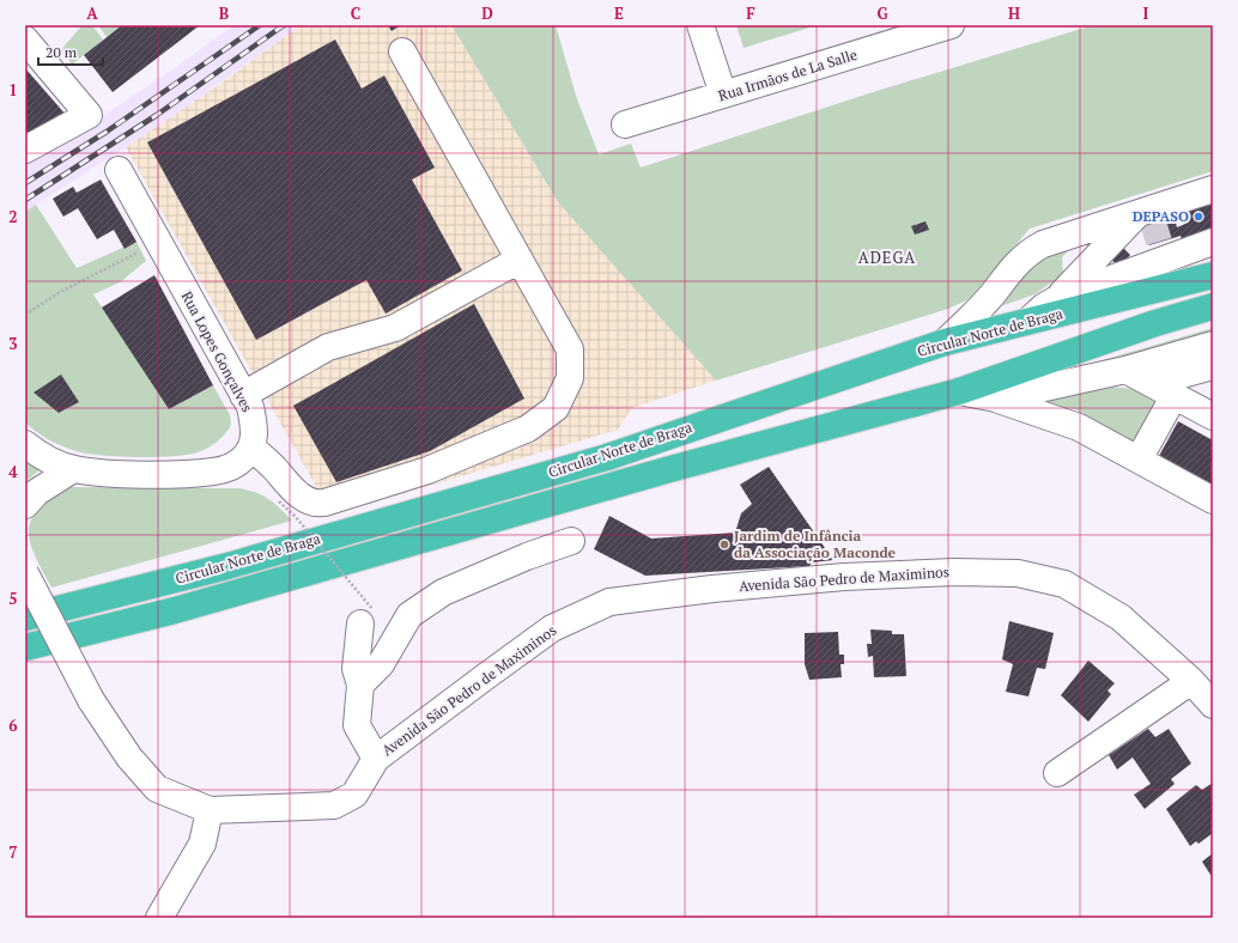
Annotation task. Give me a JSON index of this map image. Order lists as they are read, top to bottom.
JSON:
{
  "streets": {
    "highway": ["Circular Norte de Braga"],
    "street": ["Rua Irmãos de La Salle", "Rua Lopes Gonçalves", "Avenida São Pedro de Maximinos"]
  },
  "districts": ["ADEGA"],
  "places": ["DEPASO", "Jardim de Infância da Associação Maconde"],
  "scale_bar": "20 m",
  "grid": {
    "columns": [
      "A",
      "B",
      "C",
      "D",
      "E",
      "F",
      "G",
      "H",
      "I"
    ],
    "rows": [
      "1",
      "2",
      "3",
      "4",
      "5",
      "6",
      "7"
    ]
  }
}
